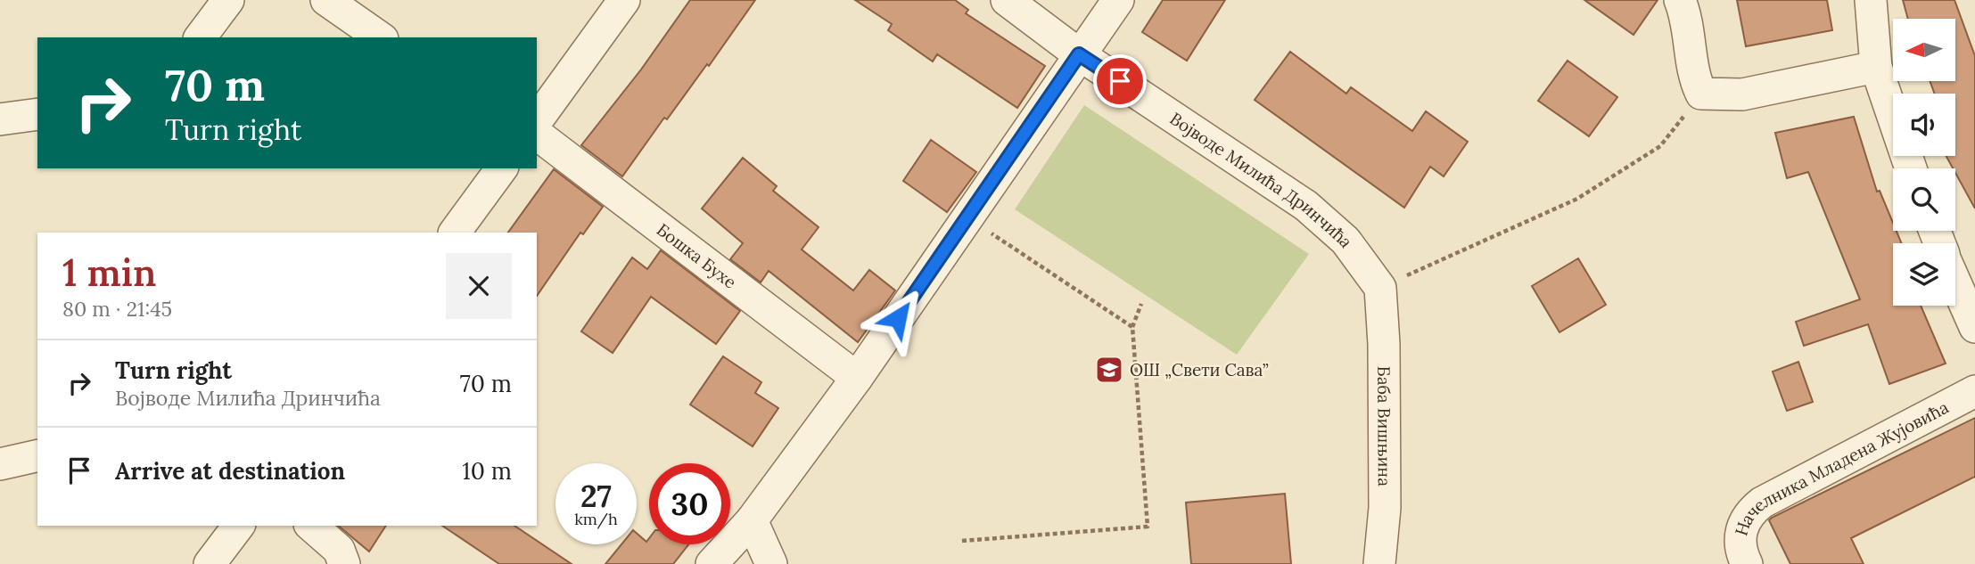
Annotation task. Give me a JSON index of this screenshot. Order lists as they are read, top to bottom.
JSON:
{
  "streets": {
    "street": [
      "Војводе Милића Дринчића",
      "Бошка Бухе",
      "Баба Вишњина",
      "Начелника Младена Жујовића"
    ]
  },
  "crossings": [
    ["Војводе Милића Дринчића", "Баба Вишњина"]
  ],
  "places": {
    "school or university": ["ОШ „Свети Сава”"]
  },
  "north": "left",
  "page": {
    "turn": ["70 m", "Turn right"],
    "heading": ["1 min", "80 m · 21:45"],
    "list": [
      {
        "name": "Turn right",
        "note": "Војводе Милића Дринчића",
        "value": "70 m"
      },
      {
        "name": "Arrive at destination",
        "value": "10 m"
      }
    ],
    "speed": "27 km/h",
    "limit": "30"
  }
}
